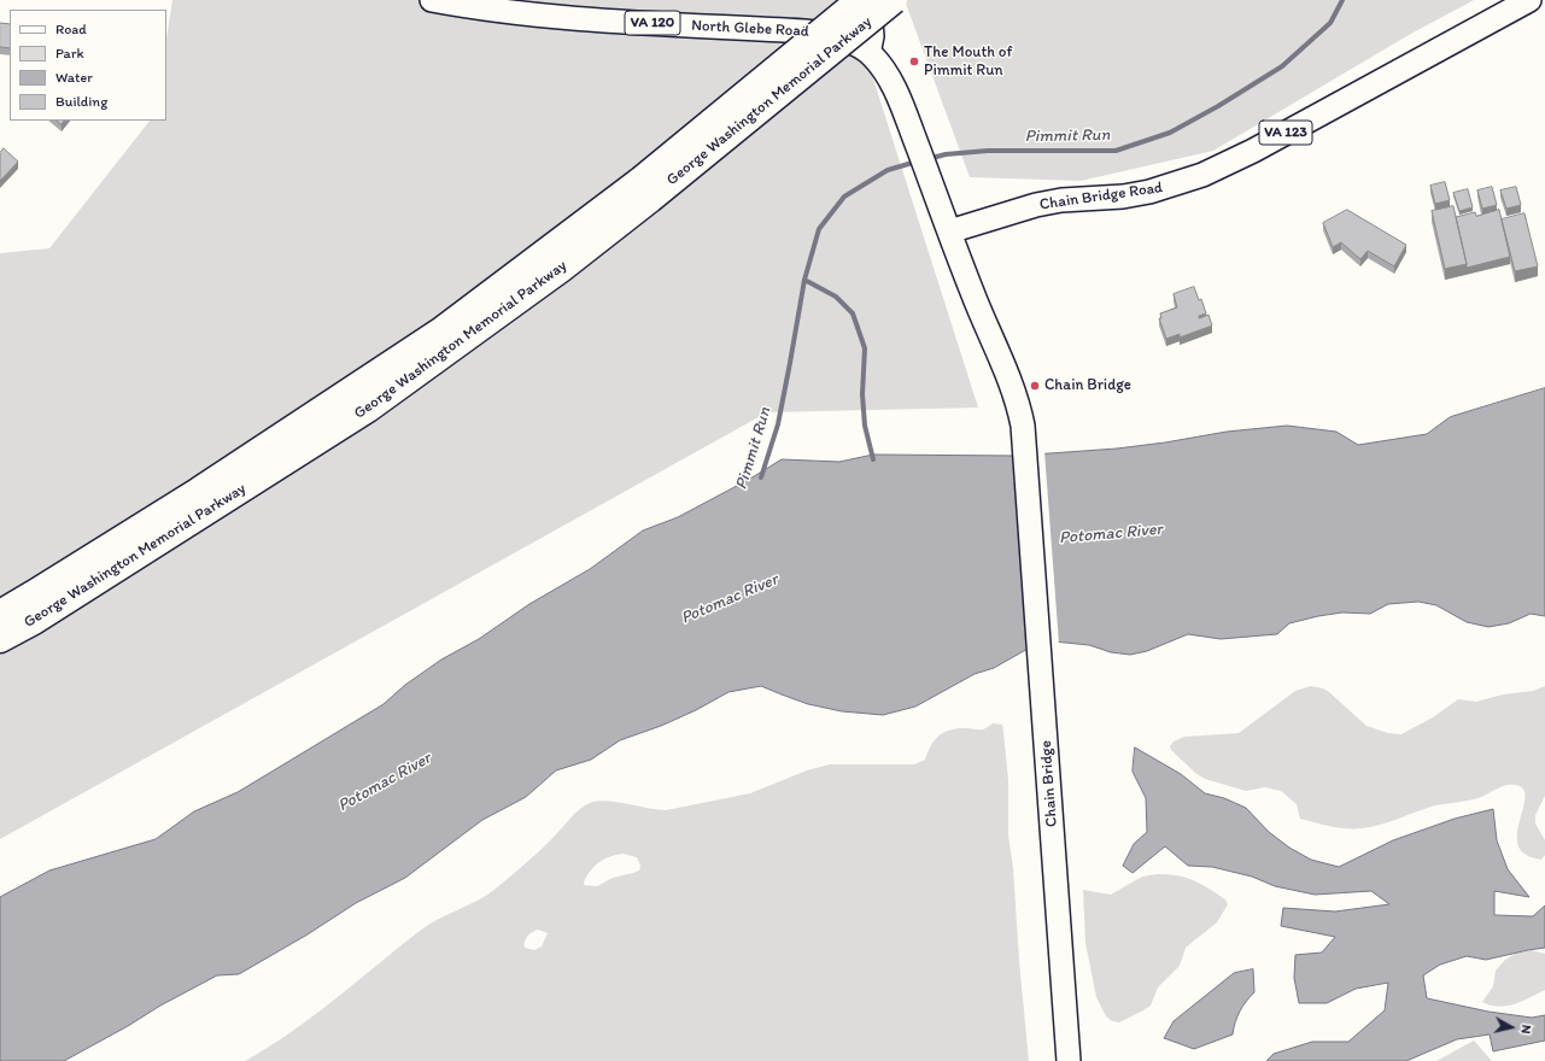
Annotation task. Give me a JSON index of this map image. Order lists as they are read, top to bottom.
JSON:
{
  "streets": {
    "highway": ["George Washington Memorial Parkway"],
    "main road": [
      "VA 120",
      "North Glebe Road",
      "VA 123",
      "Chain Bridge Road",
      "Chain Bridge"
    ]
  },
  "crossings": [
    ["North Glebe Road", "Chain Bridge Road"],
    ["North Glebe Road", "Chain Bridge"],
    ["Chain Bridge Road", "Chain Bridge"]
  ],
  "water": ["Pimmit Run", "Potomac River"],
  "places": ["The Mouth of Pimmit Run", "Chain Bridge"],
  "legend": [
    "Road",
    "Park",
    "Water",
    "Building"
  ],
  "north": "right"
}
